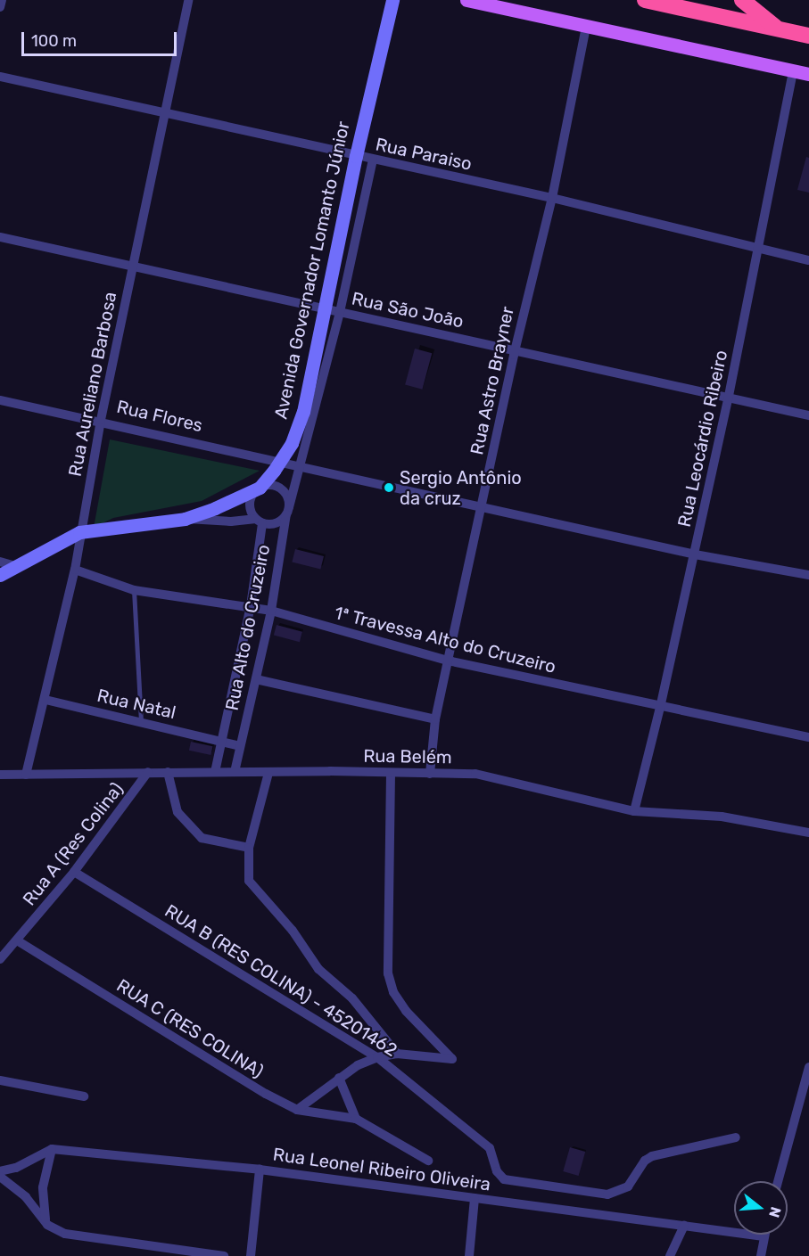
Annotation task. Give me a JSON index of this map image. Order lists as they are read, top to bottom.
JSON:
{
  "streets": {
    "main road": ["Avenida Governador Lomanto Júnior"],
    "street": [
      "Rua Paraiso",
      "Rua São João",
      "Rua Astro Brayner",
      "Rua Aureliano Barbosa",
      "Rua Flores",
      "Rua Leocárdio Ribeiro",
      "Rua Alto do Cruzeiro",
      "1ª Travessa Alto do Cruzeiro",
      "Rua Natal",
      "Rua Belém",
      "Rua A (Res Colina)",
      "RUA B (RES COLINA) - 45201462",
      "RUA C (RES COLINA)",
      "Rua Leonel Ribeiro Oliveira"
    ]
  },
  "crossings": [
    ["Rua Paraiso", "Avenida Governador Lomanto Júnior"],
    ["Rua Paraiso", "Rua Astro Brayner"],
    ["Rua Paraiso", "Rua Aureliano Barbosa"],
    ["Rua Paraiso", "Rua Leocárdio Ribeiro"],
    ["Rua Paraiso", "Rua Alto do Cruzeiro"],
    ["Avenida Governador Lomanto Júnior", "Rua São João"],
    ["Avenida Governador Lomanto Júnior", "Rua Aureliano Barbosa"],
    ["Avenida Governador Lomanto Júnior", "Rua Flores"],
    ["Avenida Governador Lomanto Júnior", "Rua Alto do Cruzeiro"],
    ["Rua São João", "Rua Astro Brayner"],
    ["Rua São João", "Rua Aureliano Barbosa"],
    ["Rua São João", "Rua Leocárdio Ribeiro"],
    ["Rua São João", "Rua Alto do Cruzeiro"],
    ["Rua Astro Brayner", "Rua Flores"],
    ["Rua Astro Brayner", "1ª Travessa Alto do Cruzeiro"],
    ["Rua Astro Brayner", "Rua Belém"],
    ["Rua Aureliano Barbosa", "Rua Flores"],
    ["Rua Aureliano Barbosa", "1ª Travessa Alto do Cruzeiro"],
    ["Rua Aureliano Barbosa", "Rua Natal"],
    ["Rua Aureliano Barbosa", "Rua Belém"],
    ["Rua Flores", "Rua Leocárdio Ribeiro"],
    ["Rua Flores", "Rua Alto do Cruzeiro"],
    ["Rua Leocárdio Ribeiro", "1ª Travessa Alto do Cruzeiro"],
    ["Rua Leocárdio Ribeiro", "Rua Belém"],
    ["Rua Alto do Cruzeiro", "1ª Travessa Alto do Cruzeiro"],
    ["Rua Alto do Cruzeiro", "Rua Natal"],
    ["Rua Alto do Cruzeiro", "Rua Belém"],
    ["Rua Belém", "Rua A (Res Colina)"],
    ["Rua A (Res Colina)", "RUA B (RES COLINA) - 45201462"],
    ["Rua A (Res Colina)", "RUA C (RES COLINA)"]
  ],
  "places": ["Sergio Antônio da cruz"],
  "scale_bar": "100 m",
  "north": "right"
}
